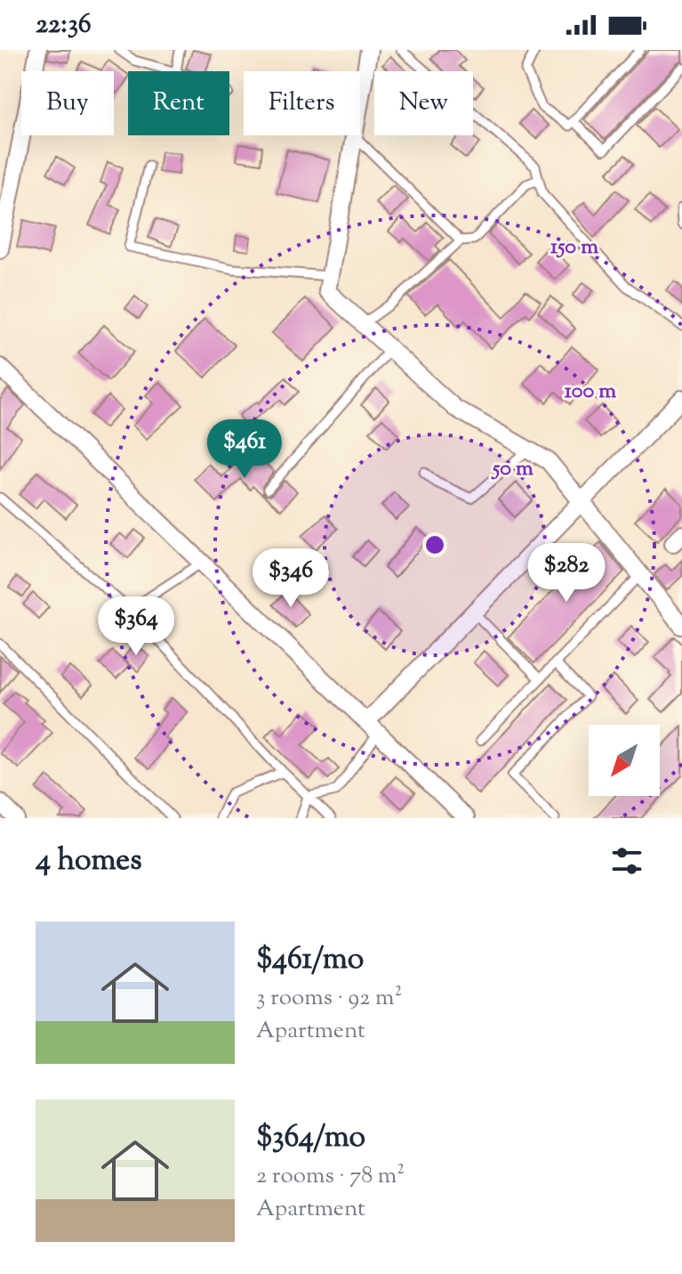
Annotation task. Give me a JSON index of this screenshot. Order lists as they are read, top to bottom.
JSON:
{
  "north": "bottom left",
  "page": {
    "status": "22:36",
    "chip": [
      "Buy",
      "Rent",
      "Filters",
      "New"
    ],
    "price": [
      "$461",
      "$282",
      "$346",
      "$364"
    ],
    "heading": "4 homes",
    "list": [
      {
        "name": "$461/mo",
        "note": "3 rooms · 92 m² · Apartment"
      },
      {
        "name": "$364/mo",
        "note": "2 rooms · 78 m² · Apartment"
      }
    ]
  },
  "rings": ["150 m", "100 m", "50 m"]
}
